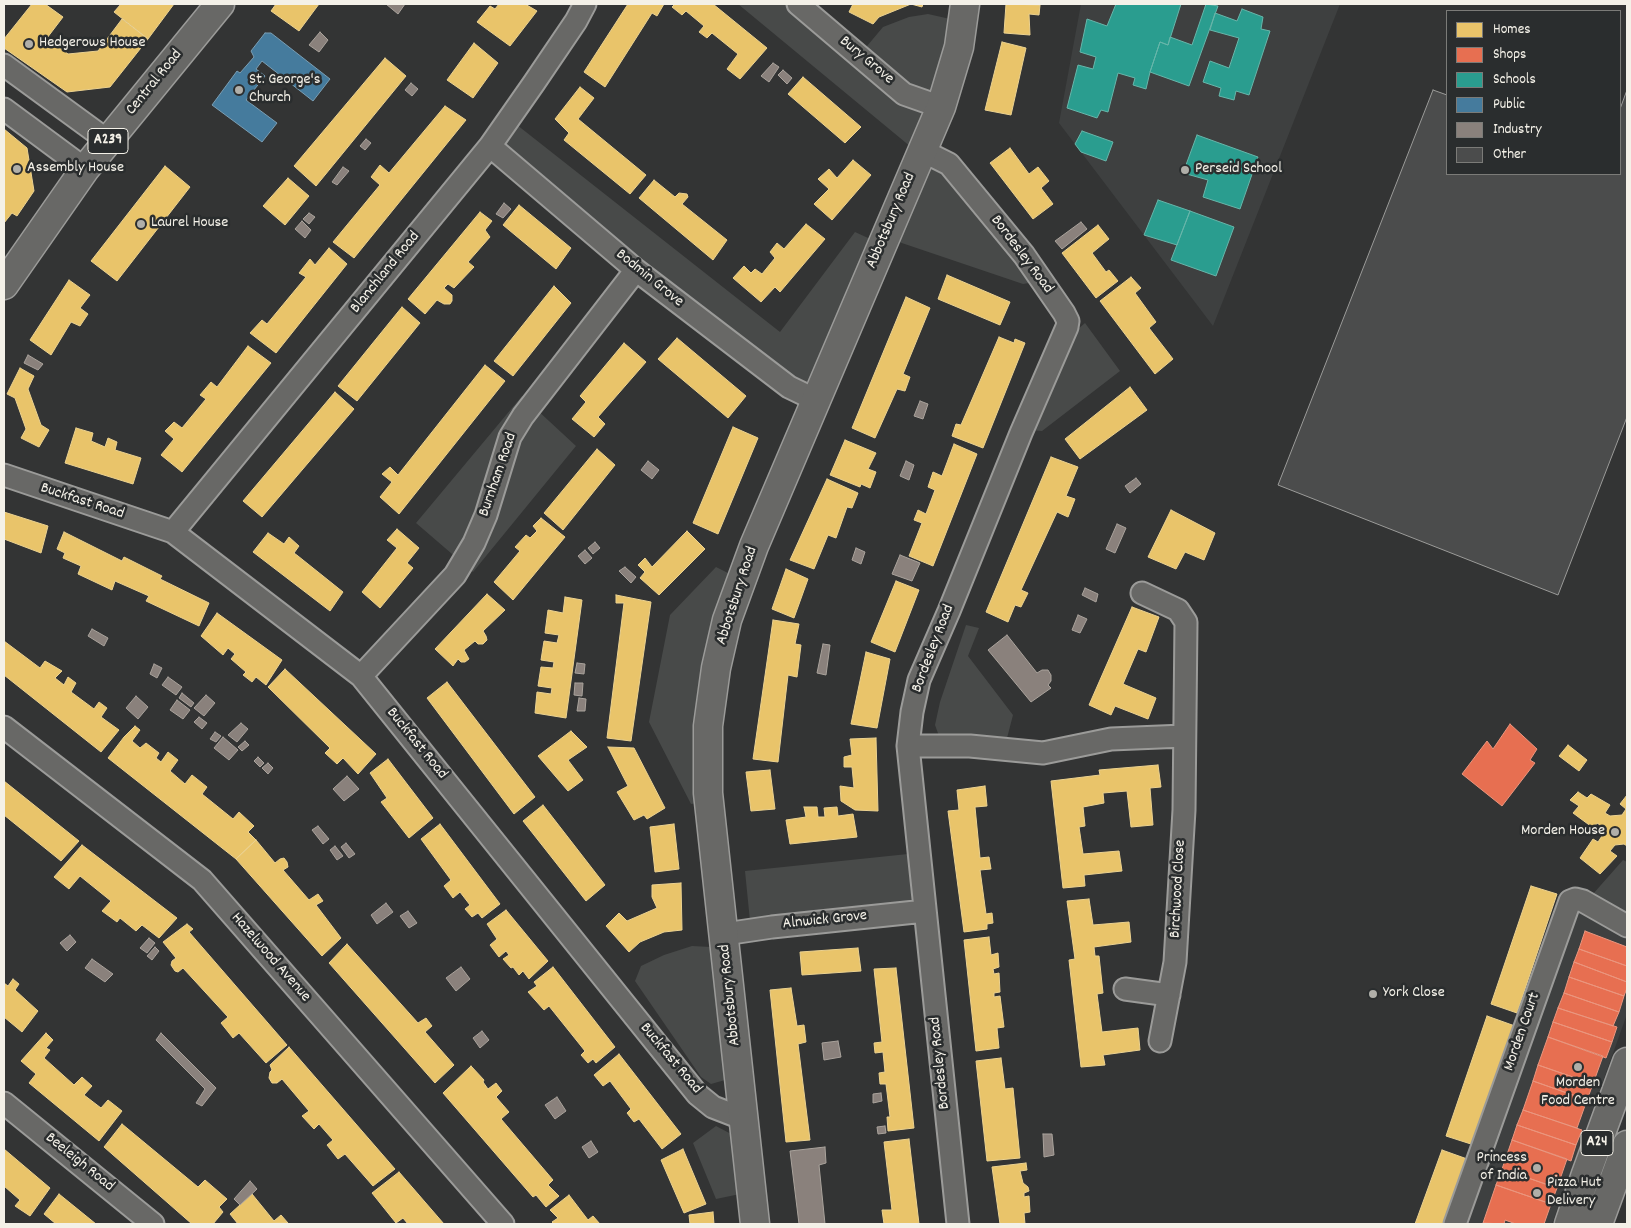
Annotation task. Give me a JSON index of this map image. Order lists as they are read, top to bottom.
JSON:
{
  "streets": {
    "main road": [
      "Central Road",
      "A239",
      "Abbotsbury Road",
      "A24"
    ],
    "street": [
      "Bury Grove",
      "Bordesley Road",
      "Blanchland Road",
      "Bodmin Grove",
      "Burnham Road",
      "Buckfast Road",
      "Birchwood Close",
      "Alnwick Grove",
      "Hazelwood Avenue",
      "Morden Court",
      "Beeleigh Road"
    ]
  },
  "crossings": [
    ["Bury Grove", "Abbotsbury Road"],
    ["Abbotsbury Road", "Bordesley Road"],
    ["Abbotsbury Road", "Bodmin Grove"],
    ["Abbotsbury Road", "Buckfast Road"],
    ["Abbotsbury Road", "Alnwick Grove"],
    ["Bordesley Road", "Alnwick Grove"],
    ["Blanchland Road", "Bodmin Grove"],
    ["Blanchland Road", "Buckfast Road"],
    ["Bodmin Grove", "Burnham Road"],
    ["Burnham Road", "Buckfast Road"]
  ],
  "places": [
    "Hedgerows House",
    "St. George's Church",
    "Assembly House",
    "Perseid School",
    "Laurel House",
    "Morden House",
    "York Close",
    "Morden Food Centre",
    "Princess of India",
    "Pizza Hut Delivery"
  ],
  "legend": [
    "Homes",
    "Shops",
    "Schools",
    "Public",
    "Industry",
    "Other"
  ]
}
